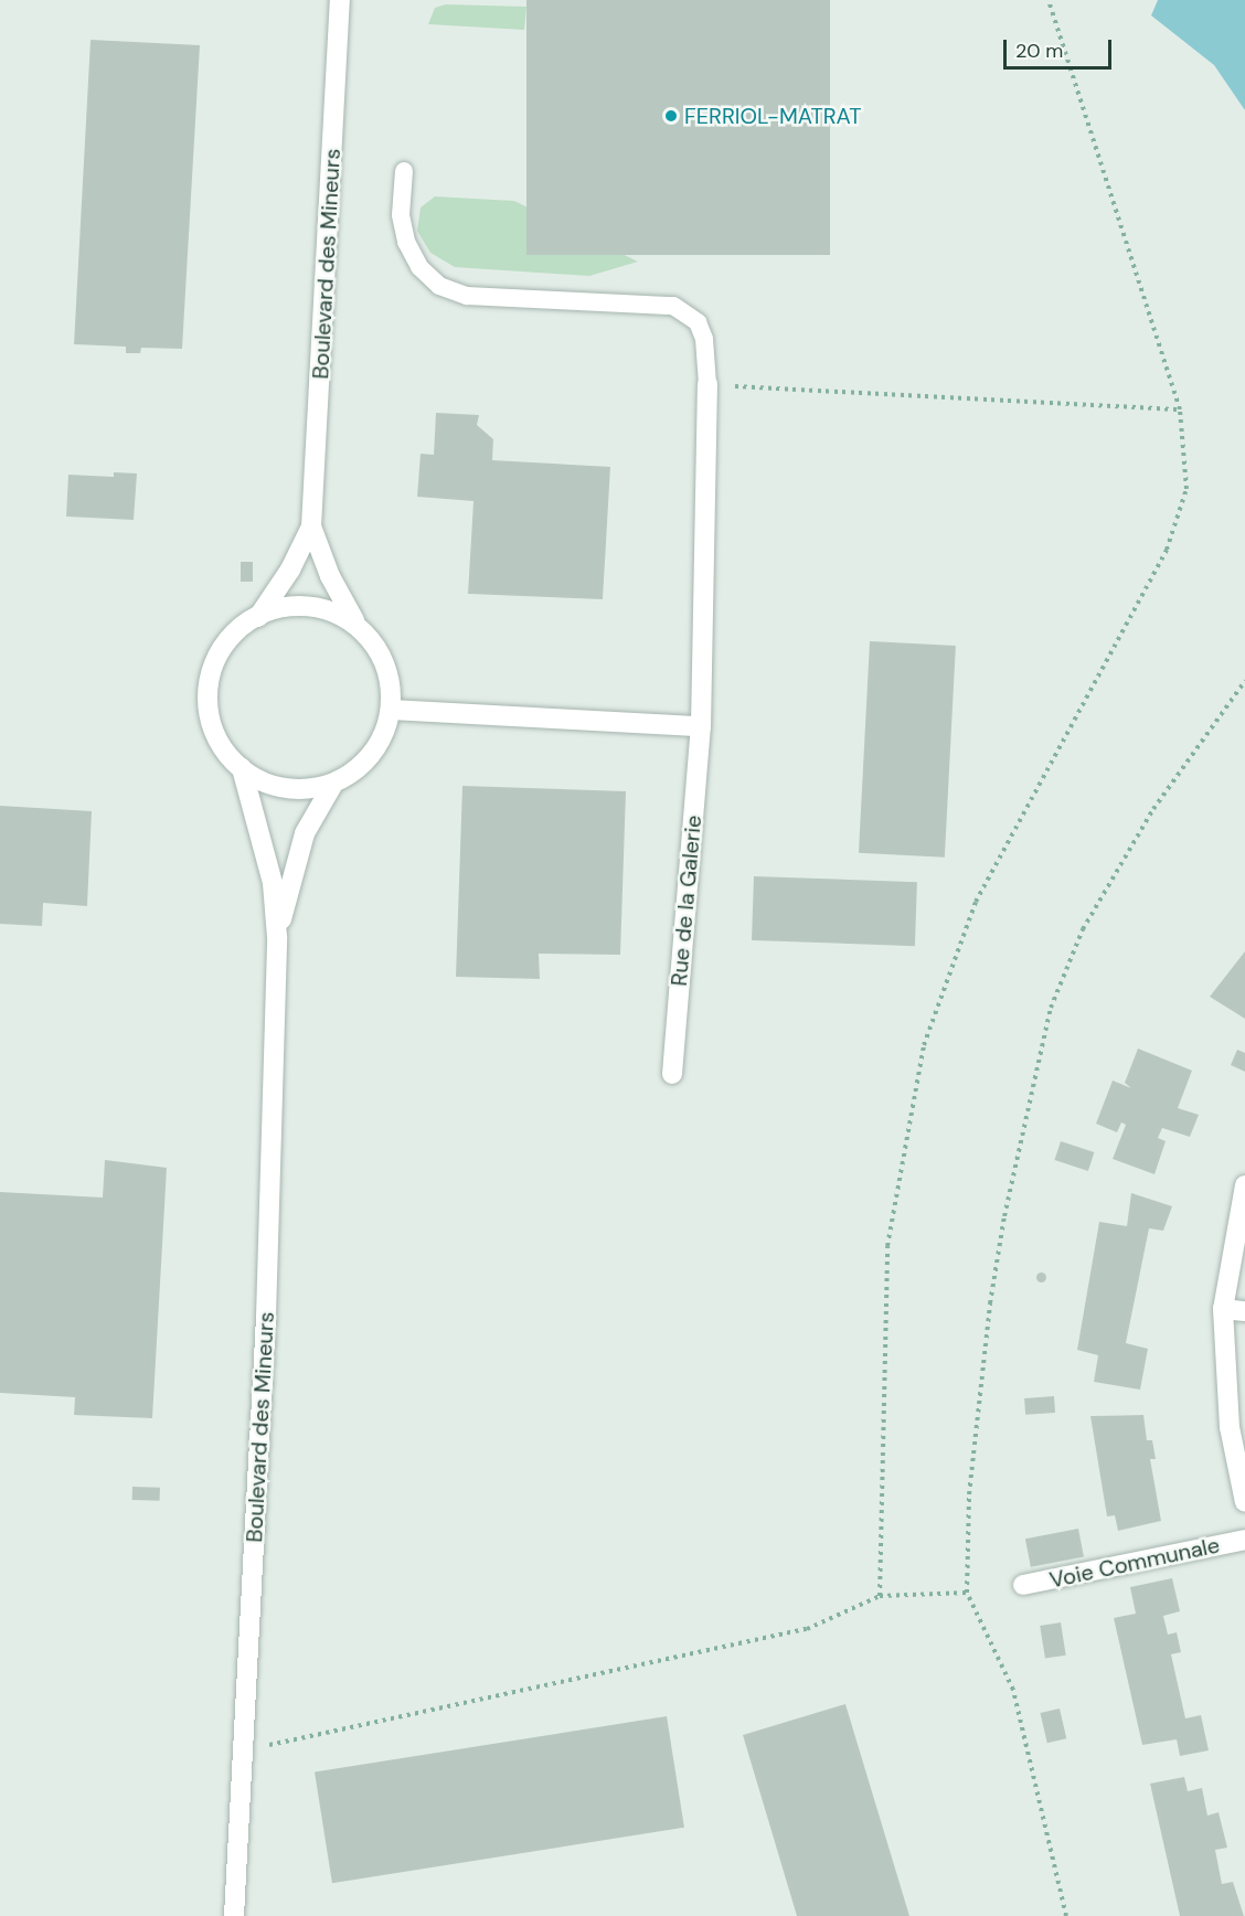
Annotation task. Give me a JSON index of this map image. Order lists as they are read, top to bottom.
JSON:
{
  "streets": {
    "street": ["Boulevard des Mineurs", "Rue de la Galerie", "Voie Communale"]
  },
  "places": ["FERRIOL-MATRAT"],
  "scale_bar": "20 m"
}
